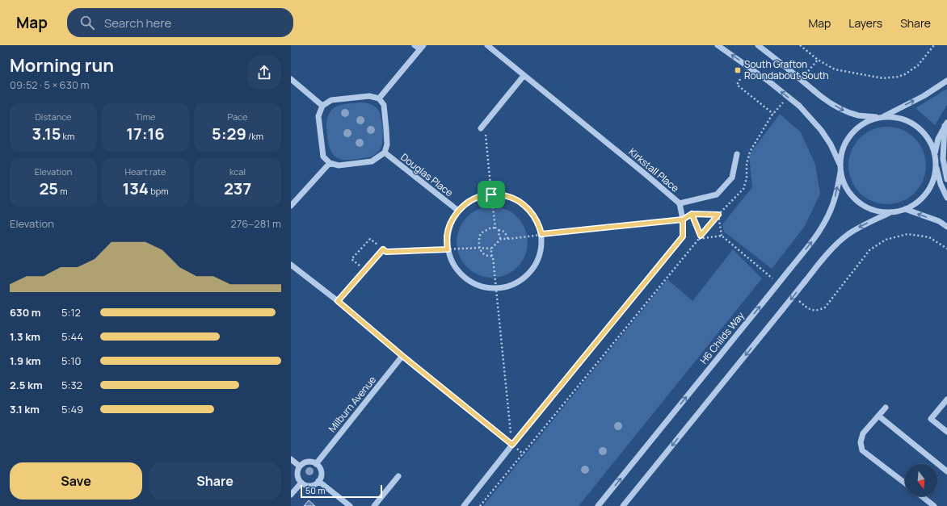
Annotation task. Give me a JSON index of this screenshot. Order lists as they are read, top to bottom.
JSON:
{
  "streets": {
    "street": [
      "Kirkstall Place",
      "Douglas Place",
      "H6 Childs Way",
      "Milburn Avenue"
    ]
  },
  "places": {
    "transit": ["South Grafton Roundabout South"]
  },
  "scale_bar": "50 m",
  "north": "bottom",
  "page": {
    "header": "Map",
    "search": "Search here",
    "nav": ["Map", "Layers", "Share"],
    "heading": ["Morning run", "09:52 · 5 × 630 m"],
    "stats": [
      ["Distance", "3.15 km"],
      ["Time", "17:16"],
      ["Pace", "5:29 /km"],
      ["Elevation", "25 m"],
      ["Heart rate", "134 bpm"],
      ["kcal", "237"]
    ],
    "chart": ["Elevation", "276–281 m"],
    "list": [
      {
        "name": "630 m",
        "note": "5:12"
      },
      {
        "name": "1.3 km",
        "note": "5:44"
      },
      {
        "name": "1.9 km",
        "note": "5:10"
      },
      {
        "name": "2.5 km",
        "note": "5:32"
      },
      {
        "name": "3.1 km",
        "note": "5:49"
      }
    ],
    "buttons": ["Save", "Share"],
    "scale": "50 m"
  }
}
